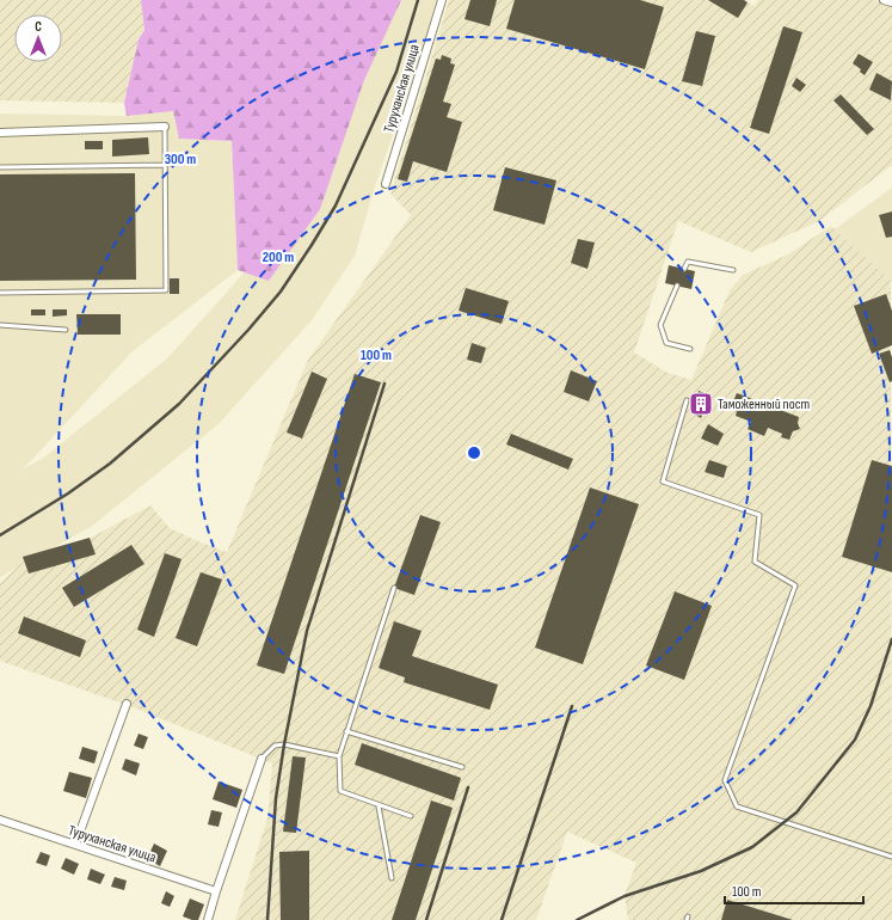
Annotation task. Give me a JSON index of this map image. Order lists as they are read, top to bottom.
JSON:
{
  "streets": {
    "street": ["Туруханская улица"]
  },
  "places": {
    "building": ["Таможенный пост"]
  },
  "scale_bar": "100 m",
  "north": "top",
  "rings": ["300 m", "200 m", "100 m"]
}
